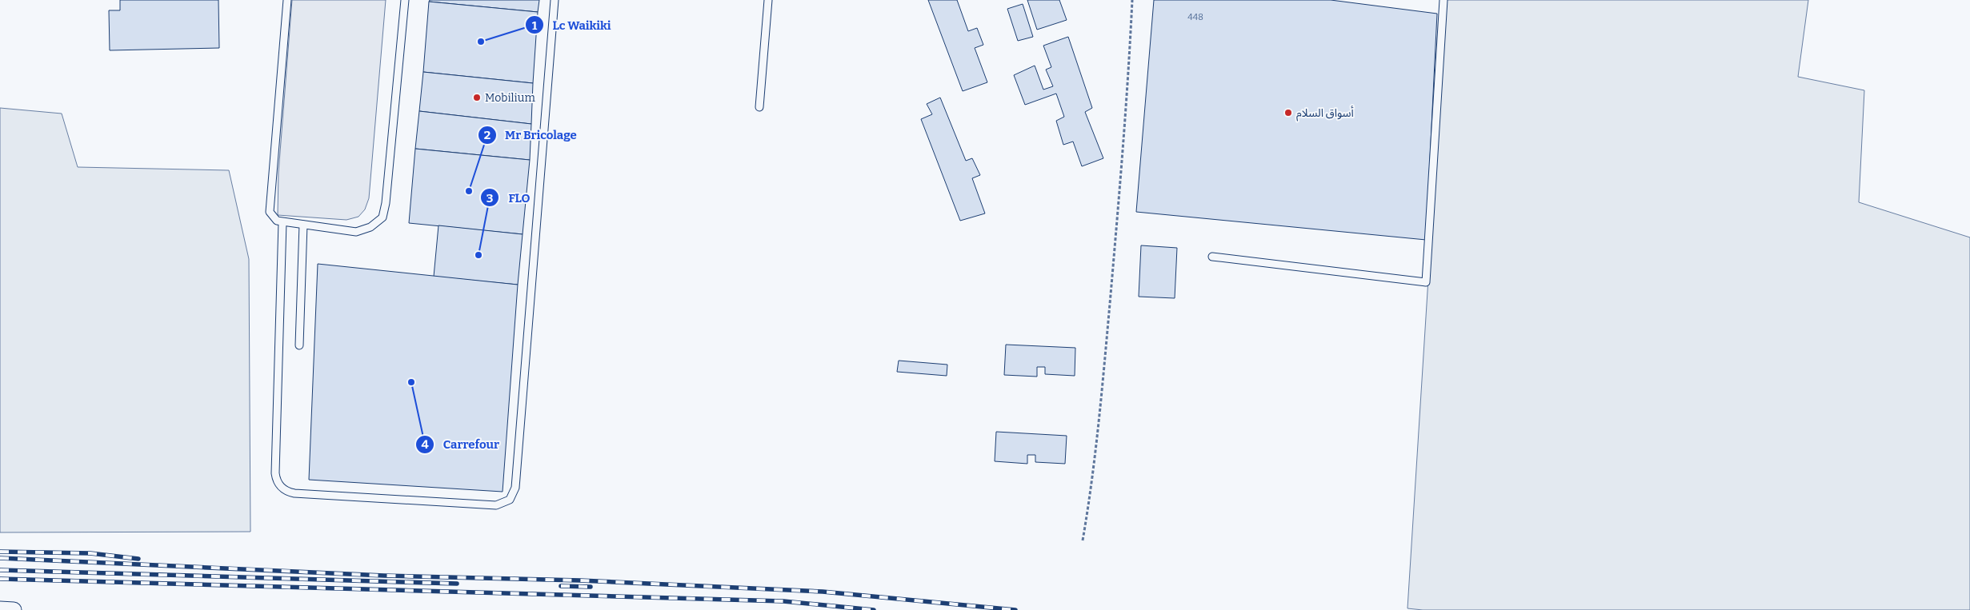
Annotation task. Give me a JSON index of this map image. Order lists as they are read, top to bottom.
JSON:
{
  "places": [
    "Lc Waikiki",
    "Mobilium",
    "أسواق السلام",
    "Mr Bricolage",
    "FLO",
    "Carrefour"
  ],
  "house_numbers": ["448"]
}
